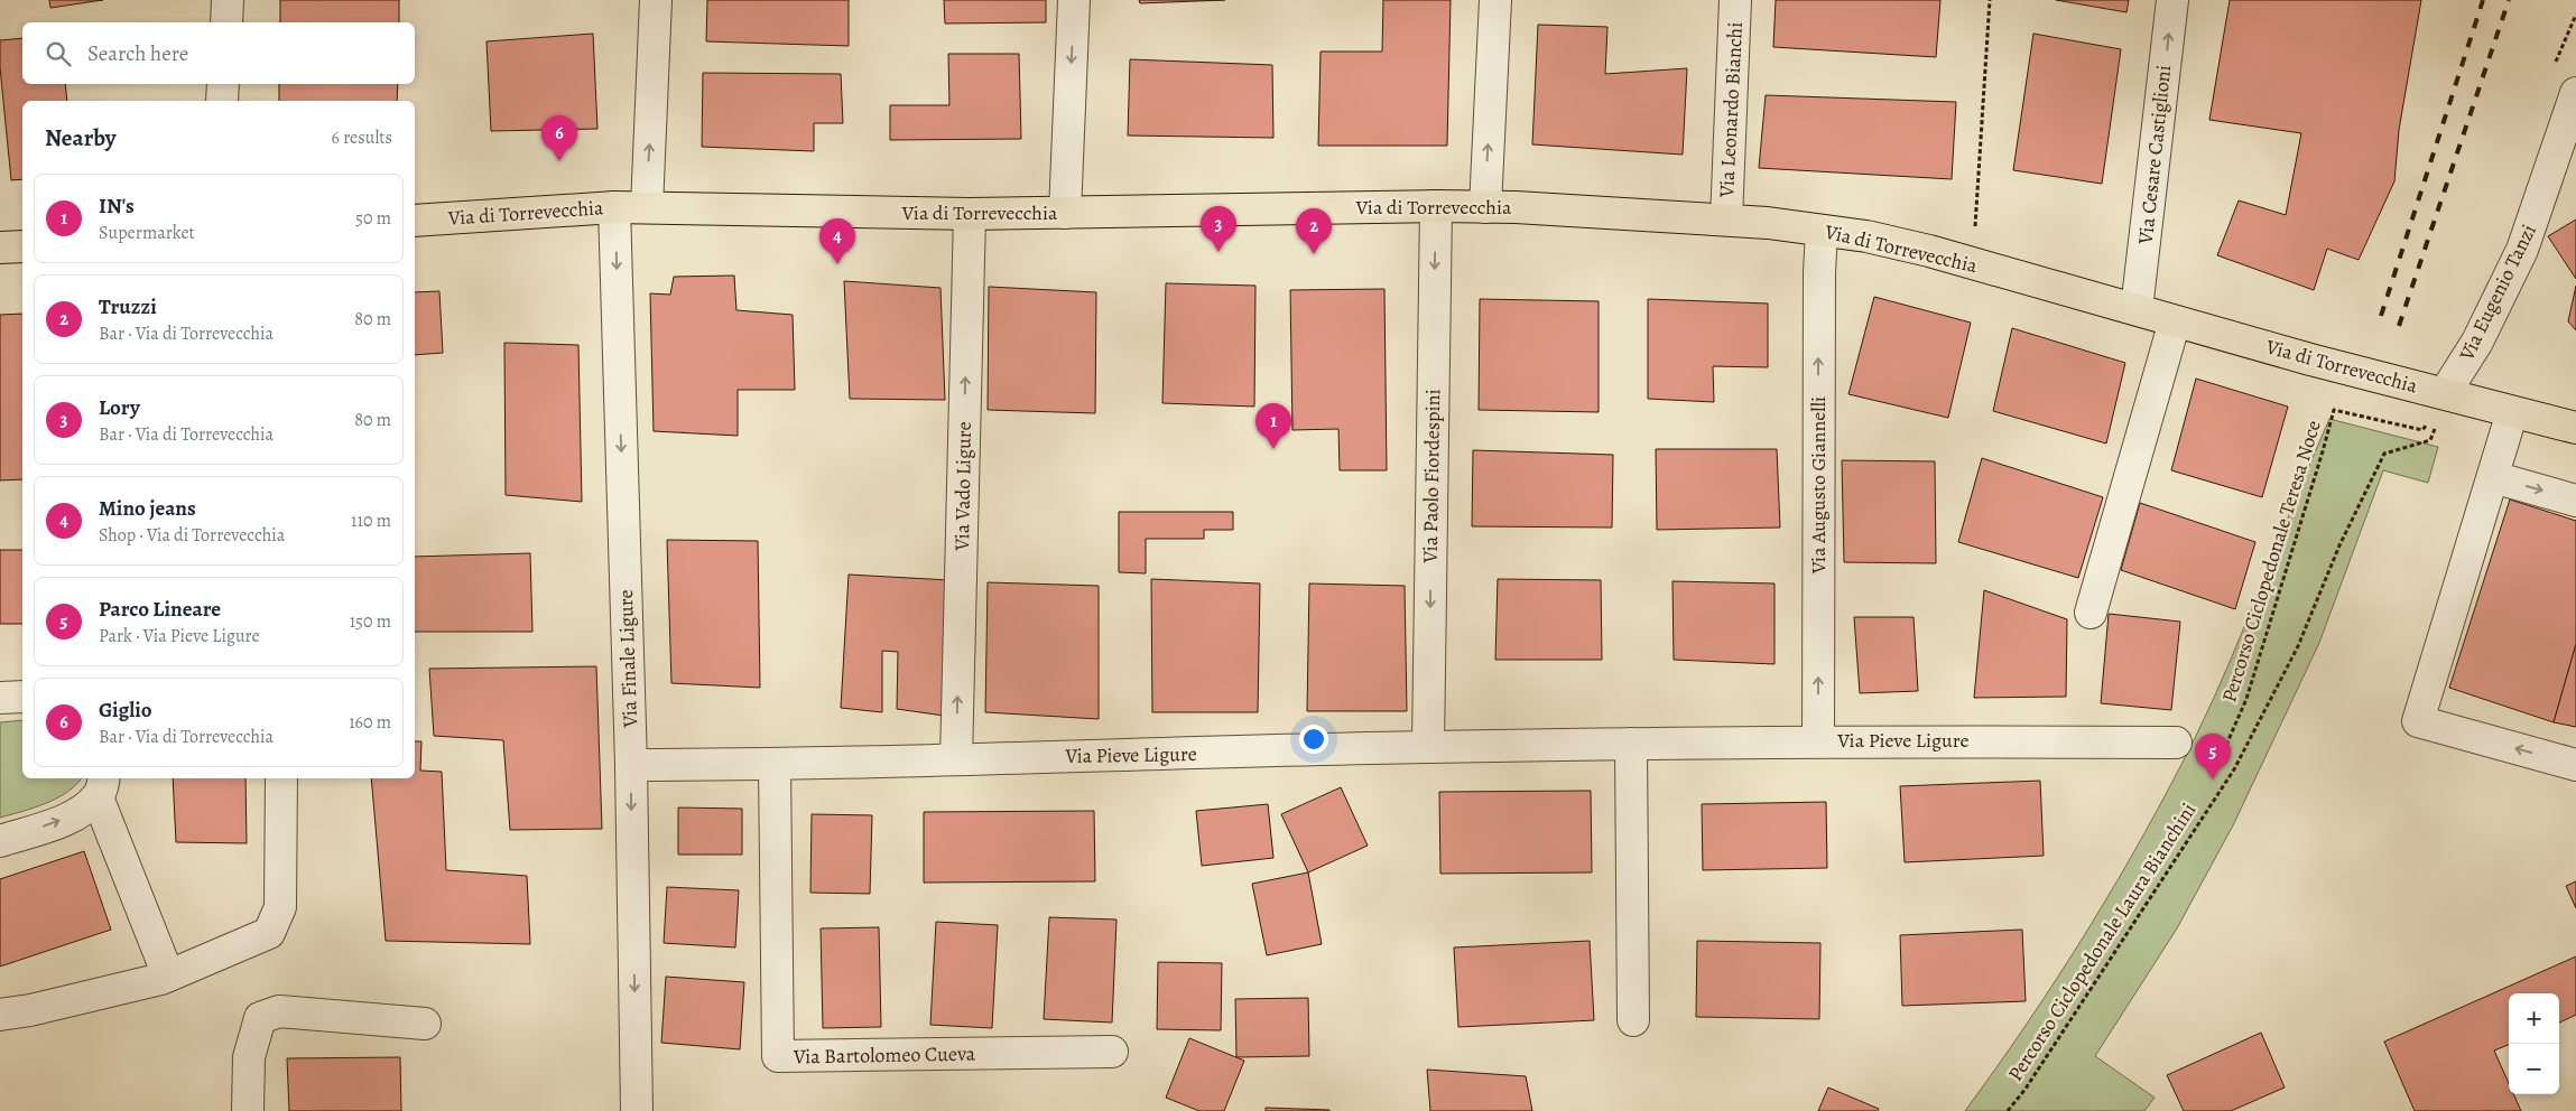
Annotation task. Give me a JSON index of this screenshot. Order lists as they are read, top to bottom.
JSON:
{
  "streets": {
    "main road": ["Via di Torrevecchia"],
    "street": [
      "Via Leonardo Bianchi",
      "Via Cesare Castiglioni",
      "Via Eugenio Tanzi",
      "Via Paolo Fiordespini",
      "Via Augusto Giannelli",
      "Via Vado Ligure",
      "Via Finale Ligure",
      "Via Pieve Ligure",
      "Via Bartolomeo Cueva"
    ],
    "path": ["Percorso Ciclopedonale Teresa Noce", "Percorso Ciclopedonale Laura Bianchini"]
  },
  "crossings": [
    ["Via Leonardo Bianchi", "Via di Torrevecchia"],
    ["Via Cesare Castiglioni", "Via di Torrevecchia"],
    ["Via di Torrevecchia", "Via Eugenio Tanzi"],
    ["Via di Torrevecchia", "Via Paolo Fiordespini"],
    ["Via di Torrevecchia", "Via Augusto Giannelli"],
    ["Via di Torrevecchia", "Via Vado Ligure"],
    ["Via di Torrevecchia", "Percorso Ciclopedonale Teresa Noce"],
    ["Via di Torrevecchia", "Via Finale Ligure"],
    ["Via Eugenio Tanzi", "Percorso Ciclopedonale Teresa Noce"],
    ["Via Paolo Fiordespini", "Via Pieve Ligure"],
    ["Via Augusto Giannelli", "Via Pieve Ligure"],
    ["Via Vado Ligure", "Via Pieve Ligure"],
    ["Via Finale Ligure", "Via Pieve Ligure"],
    ["Via Pieve Ligure", "Via Bartolomeo Cueva"]
  ],
  "one_way": [
    "Via Cesare Castiglioni",
    "Via Paolo Fiordespini",
    "Via Augusto Giannelli",
    "Via Vado Ligure",
    "Via Finale Ligure"
  ],
  "page": {
    "search": "Search here",
    "heading": ["Nearby", "6 results"],
    "pins": [
      "6",
      "3",
      "2",
      "4",
      "1",
      "5"
    ],
    "list": [
      {
        "mark": "1",
        "name": "IN's",
        "note": "Supermarket",
        "value": "50 m"
      },
      {
        "mark": "2",
        "name": "Truzzi",
        "note": "Bar · Via di Torrevecchia",
        "value": "80 m"
      },
      {
        "mark": "3",
        "name": "Lory",
        "note": "Bar · Via di Torrevecchia",
        "value": "80 m"
      },
      {
        "mark": "4",
        "name": "Mino jeans",
        "note": "Shop · Via di Torrevecchia",
        "value": "110 m"
      },
      {
        "mark": "5",
        "name": "Parco Lineare",
        "note": "Park · Via Pieve Ligure",
        "value": "150 m"
      },
      {
        "mark": "6",
        "name": "Giglio",
        "note": "Bar · Via di Torrevecchia",
        "value": "160 m"
      }
    ],
    "map_buttons": ["+", "−"]
  }
}
